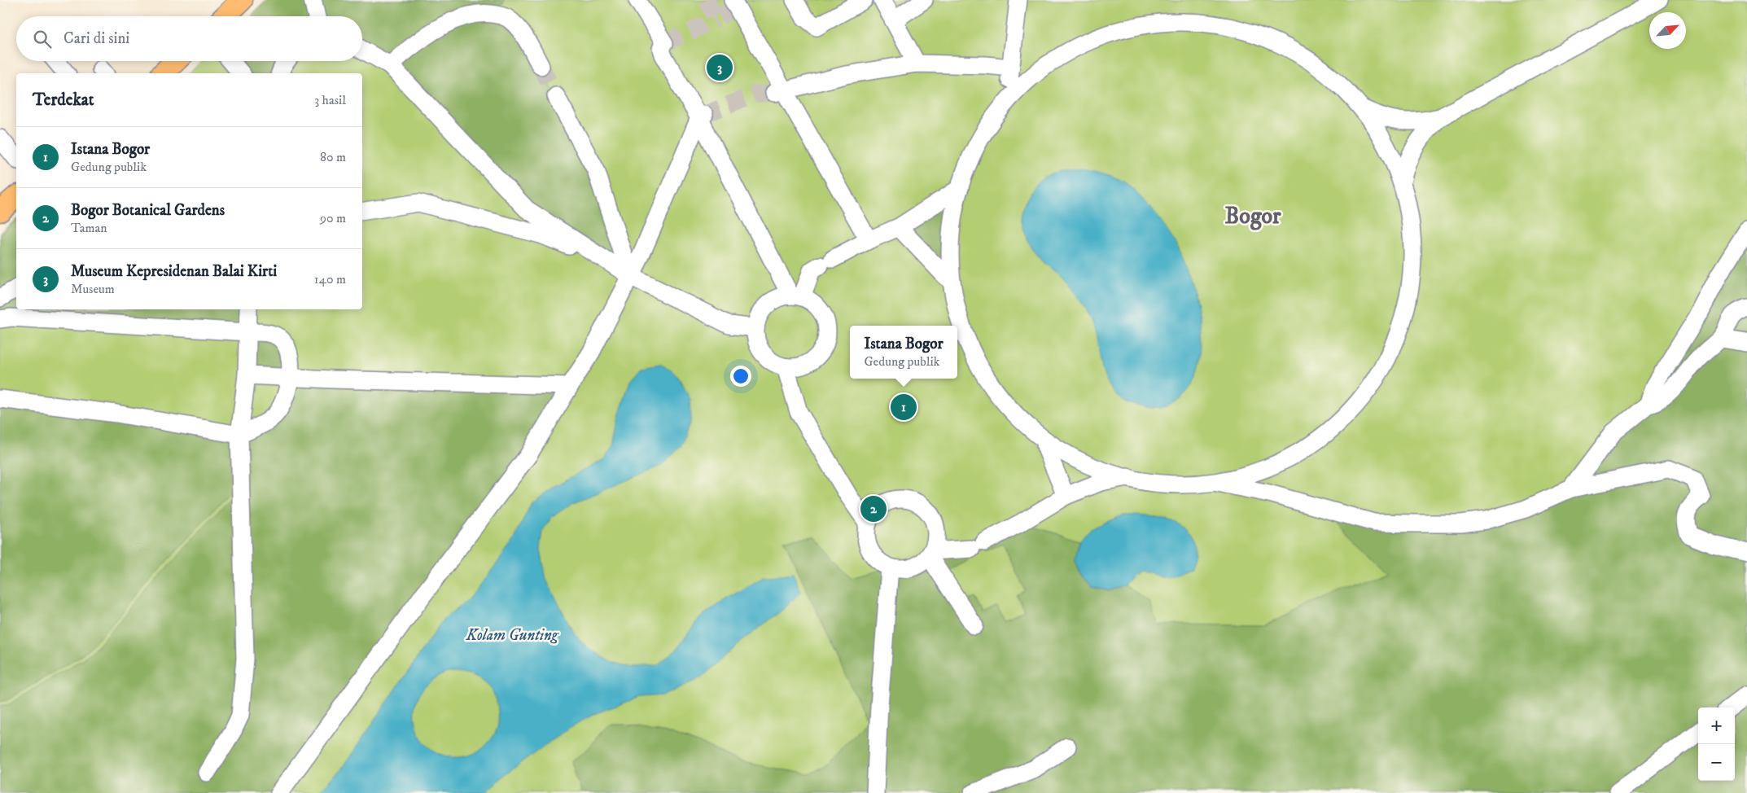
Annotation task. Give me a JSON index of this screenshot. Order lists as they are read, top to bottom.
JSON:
{
  "districts": ["Bogor"],
  "water": ["Kolam Gunting"],
  "north": "top right",
  "page": {
    "search": "Cari di sini",
    "pins": ["3", "1", "2"],
    "heading": ["Terdekat", "3 hasil"],
    "list": [
      {
        "mark": "1",
        "name": "Istana Bogor",
        "note": "Gedung publik",
        "value": "80 m"
      },
      {
        "mark": "2",
        "name": "Bogor Botanical Gardens",
        "note": "Taman",
        "value": "90 m"
      },
      {
        "mark": "3",
        "name": "Museum Kepresidenan Balai Kirti",
        "note": "Museum",
        "value": "140 m"
      }
    ],
    "popup": ["Istana Bogor", "Gedung publik"],
    "map_buttons": ["+", "−"]
  }
}
